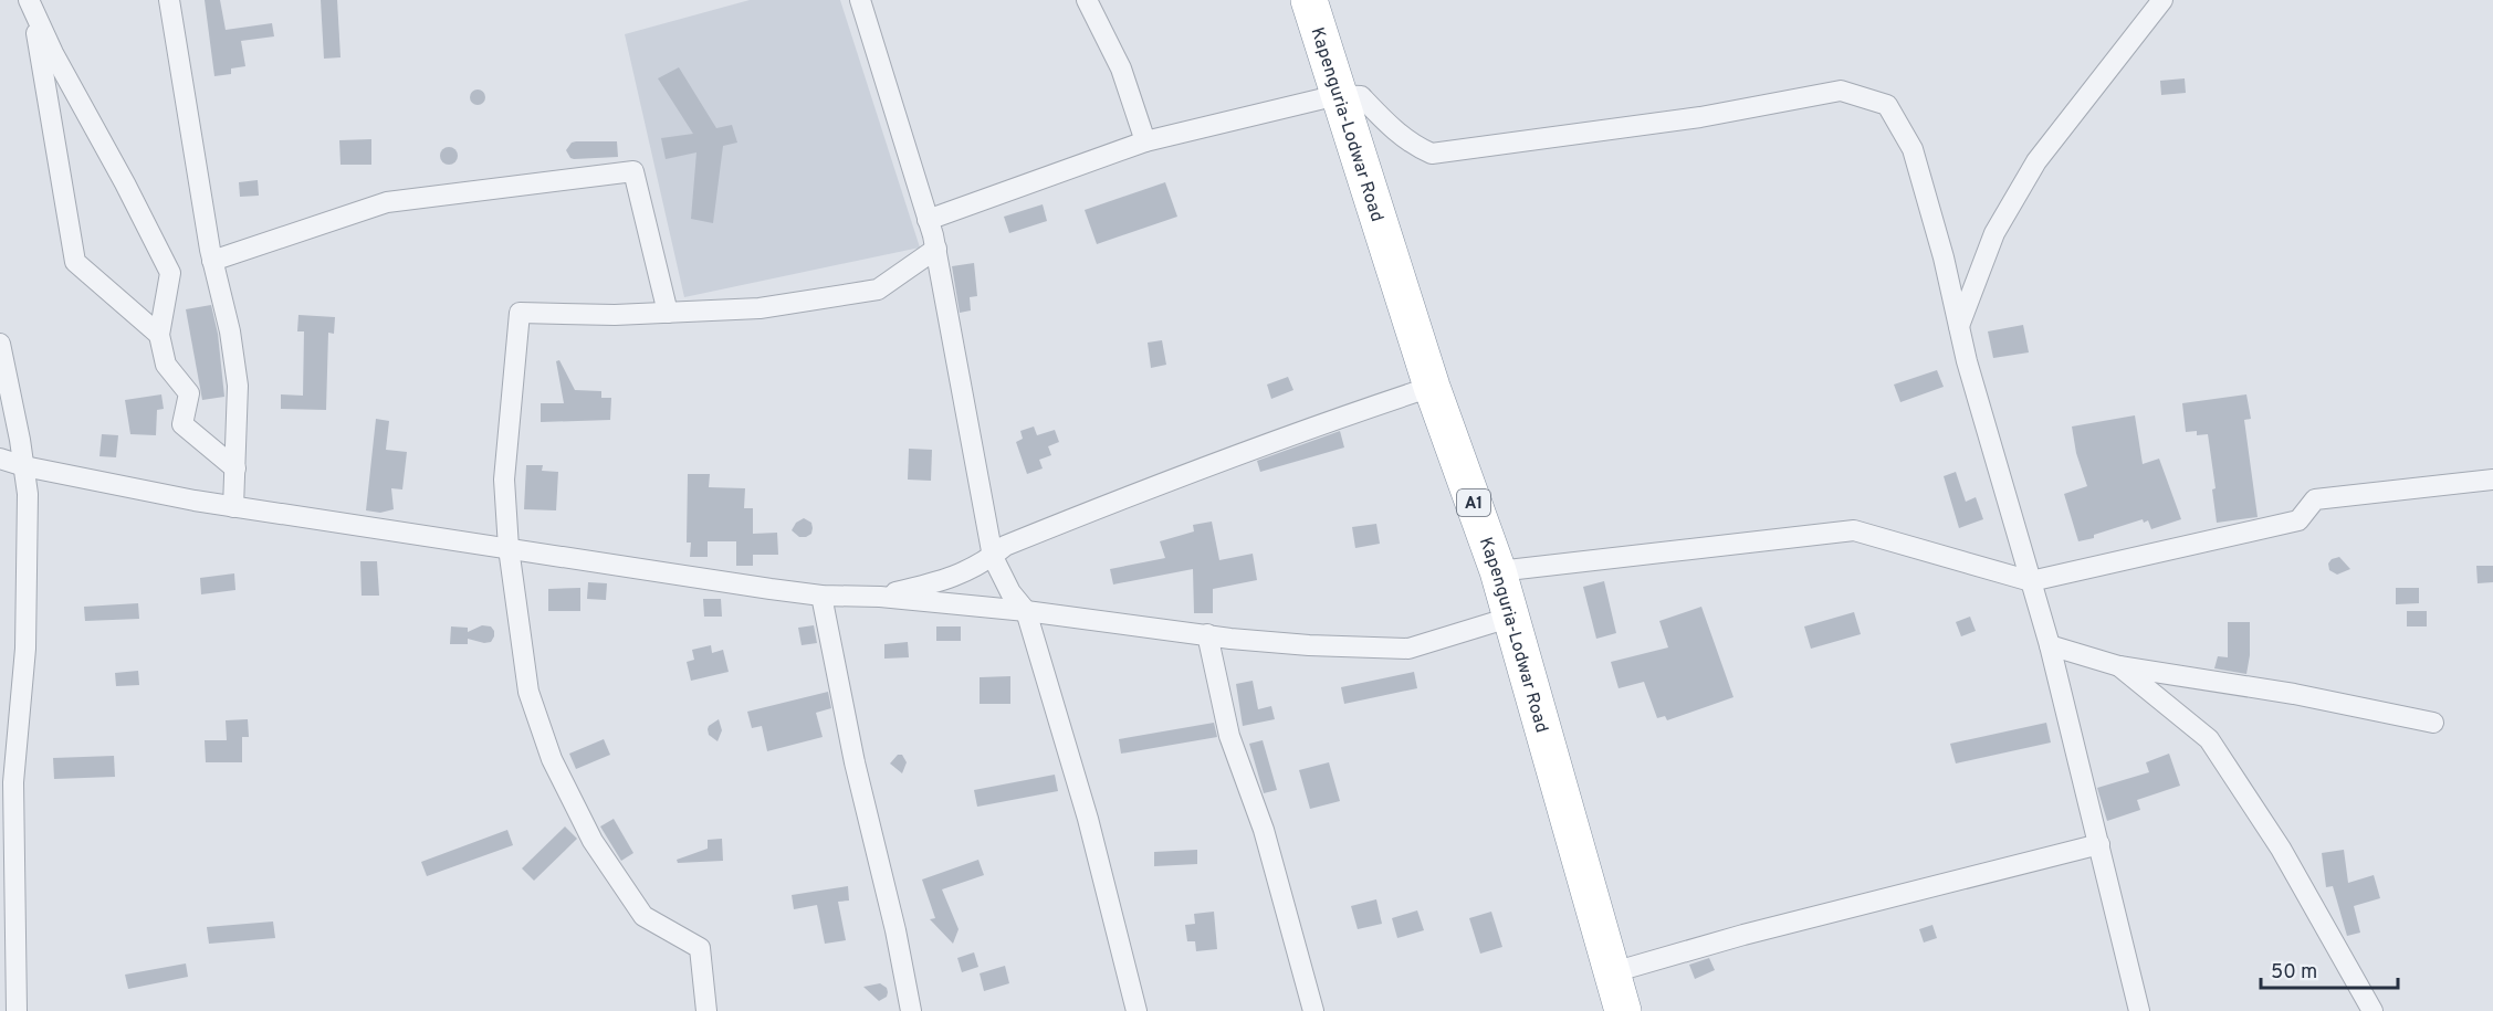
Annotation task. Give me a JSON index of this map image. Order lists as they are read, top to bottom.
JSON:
{
  "streets": {
    "highway": ["Kapenguria-Lodwar Road", "A1"]
  },
  "scale_bar": "50 m"
}
